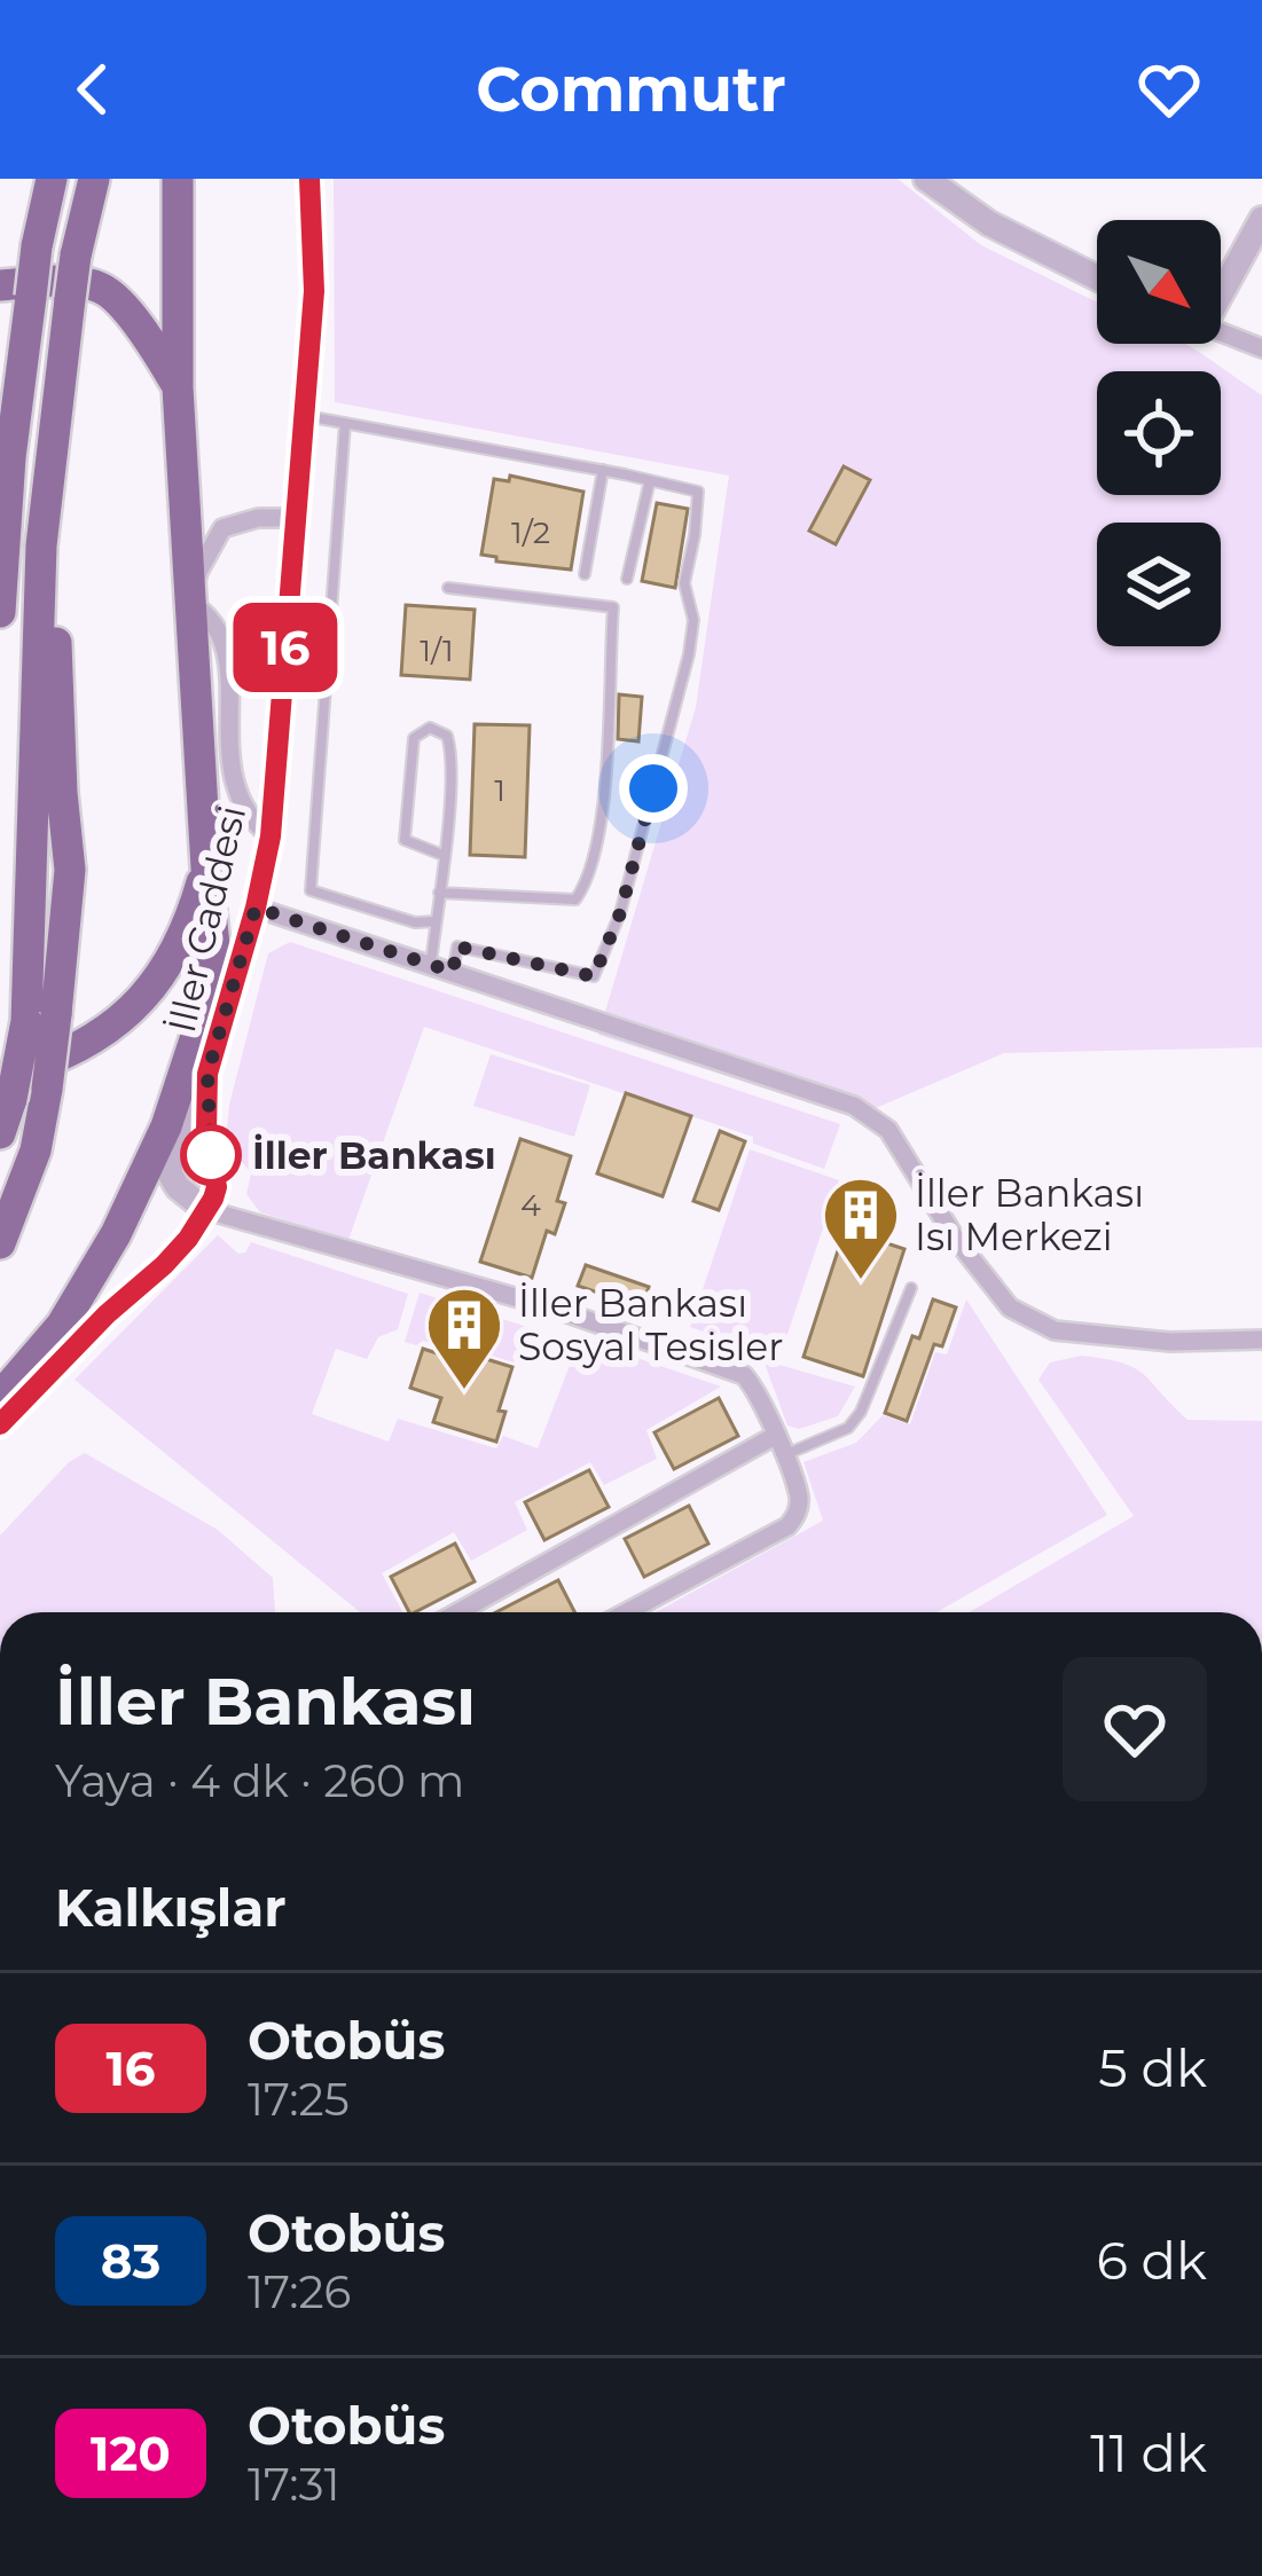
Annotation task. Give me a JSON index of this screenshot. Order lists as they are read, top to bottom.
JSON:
{
  "streets": {
    "street": ["İller Caddesi"]
  },
  "places": {
    "other": ["İller Bankası"],
    "building": ["İller Bankası Isı Merkezi", "İller Bankası Sosyal Tesisler"]
  },
  "lines": ["bus line 16"],
  "house_numbers": [
    "1/2",
    "1/1",
    "1",
    "4"
  ],
  "north": "bottom right",
  "page": {
    "header": "Commutr",
    "on_map": "16",
    "heading": [
      ["İller Bankası", "Yaya · 4 dk · 260 m"],
      "Kalkışlar"
    ],
    "list": [
      {
        "mark": "16",
        "name": "Otobüs",
        "note": "17:25",
        "value": "5 dk"
      },
      {
        "mark": "83",
        "name": "Otobüs",
        "note": "17:26",
        "value": "6 dk"
      },
      {
        "mark": "120",
        "name": "Otobüs",
        "note": "17:31",
        "value": "11 dk"
      }
    ]
  }
}
